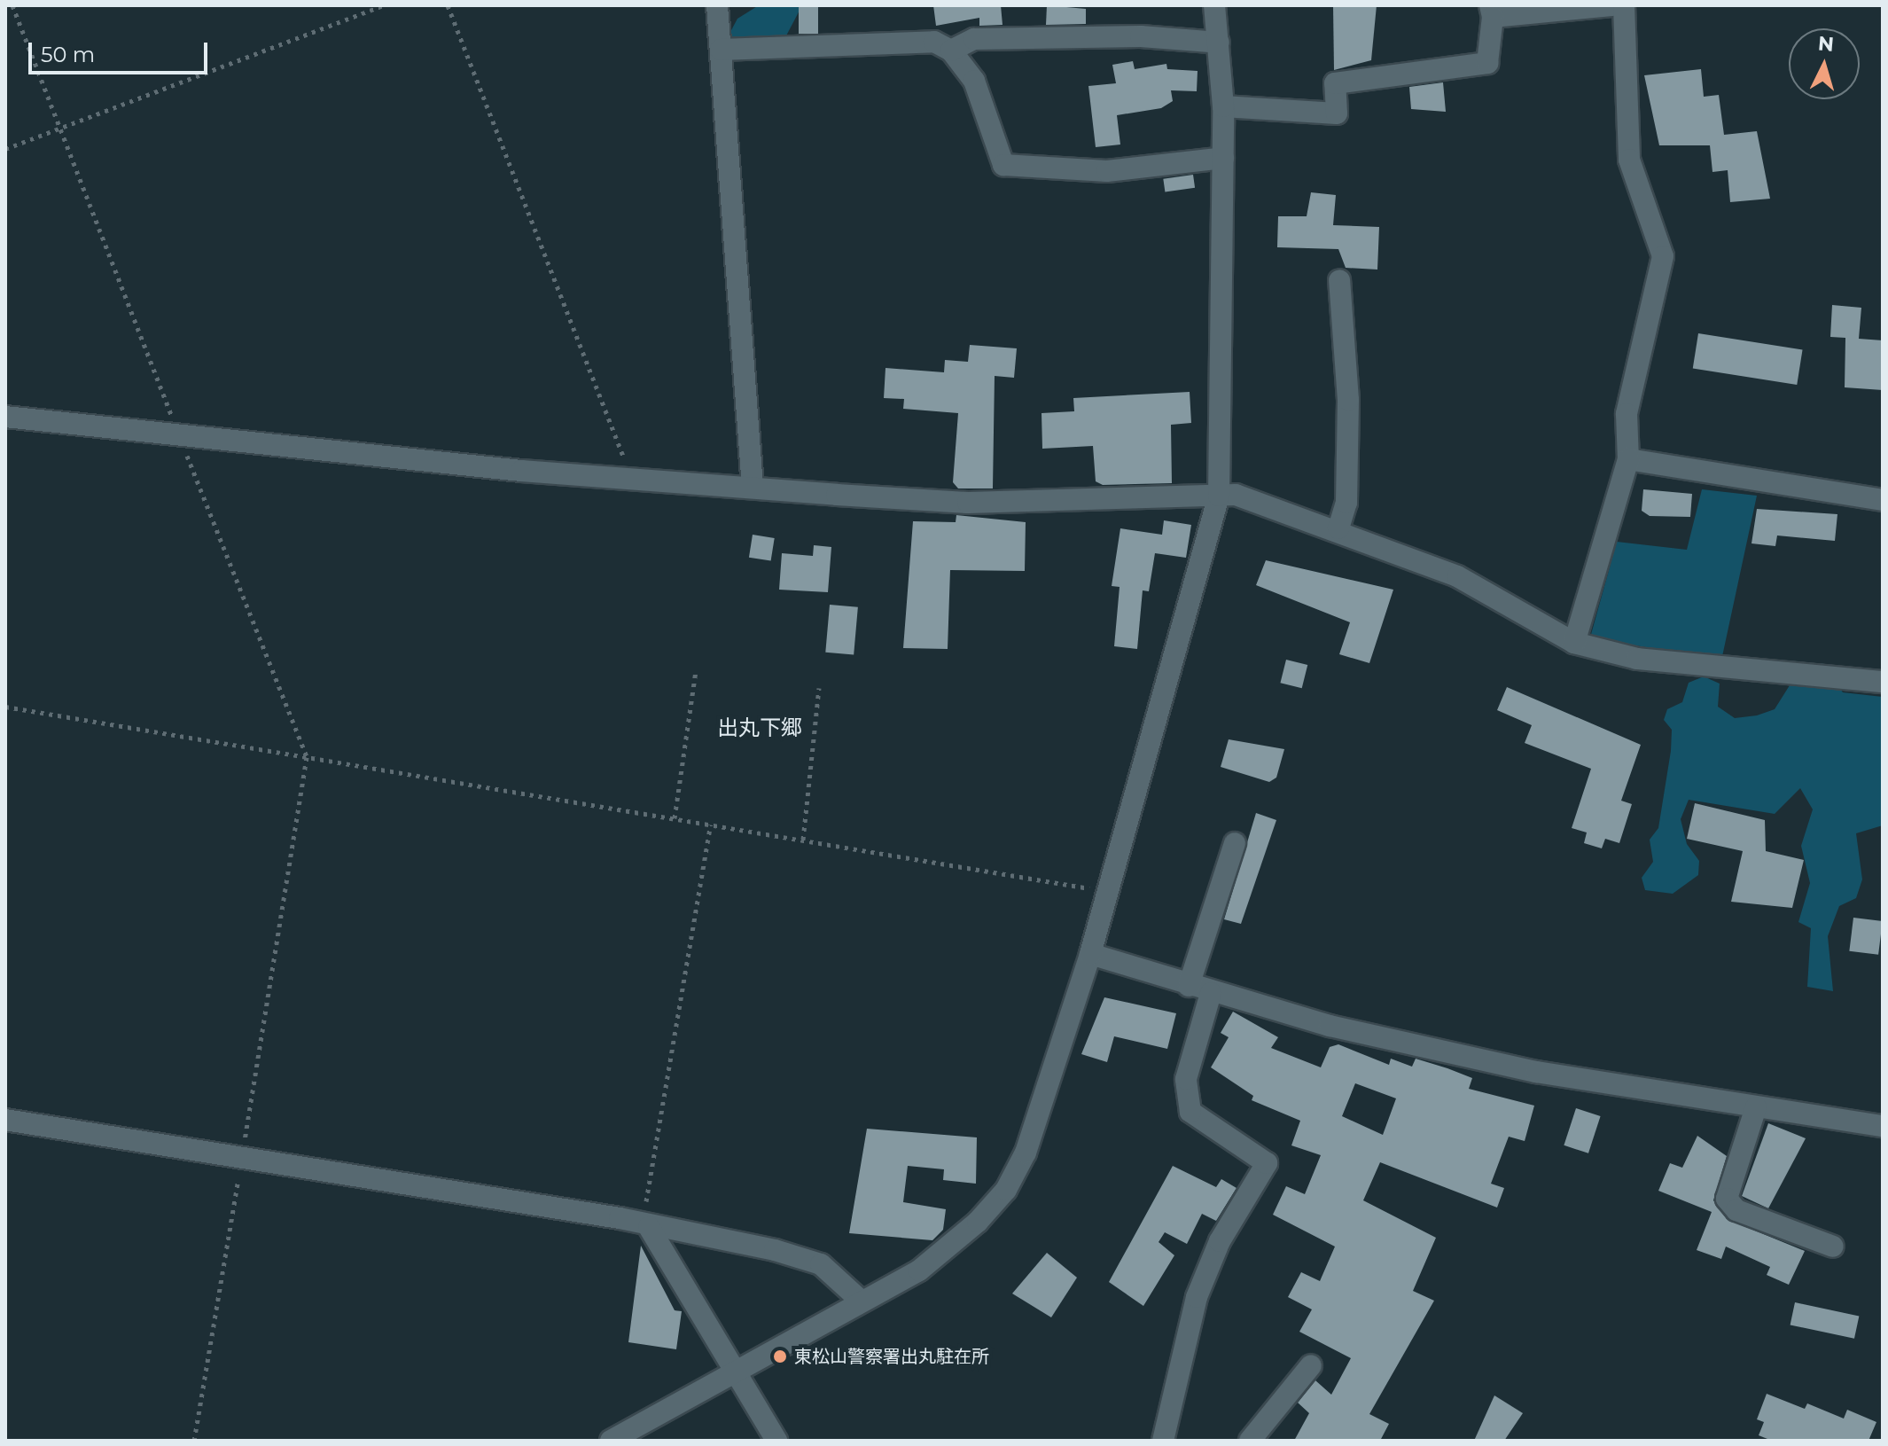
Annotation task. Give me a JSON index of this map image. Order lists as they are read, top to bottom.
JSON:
{
  "districts": ["出丸下郷"],
  "places": ["東松山警察署出丸駐在所"],
  "scale_bar": "50 m",
  "north": "top"
}
